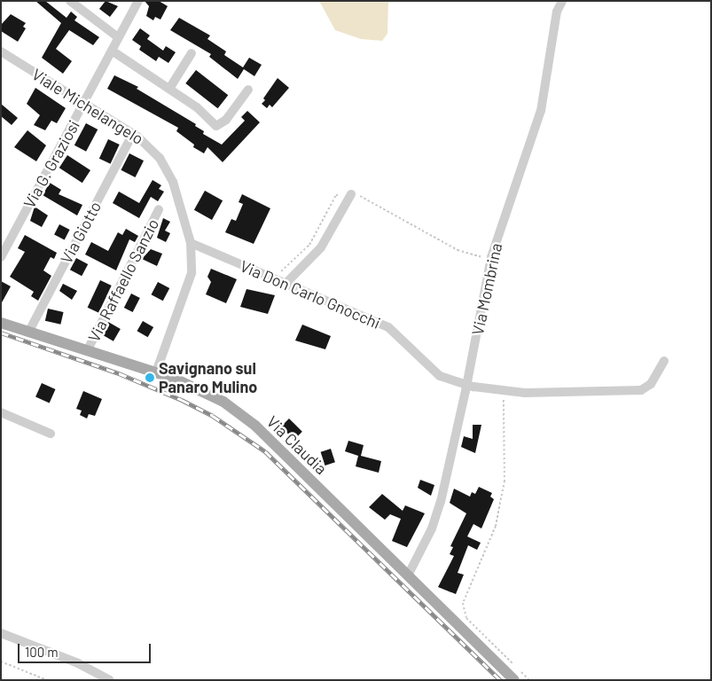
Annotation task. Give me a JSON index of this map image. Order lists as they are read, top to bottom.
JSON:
{
  "streets": {
    "main road": ["Via Claudia"],
    "street": [
      "Viale Michelangelo",
      "Via G. Graziosi",
      "Via Giotto",
      "Via Raffaello Sanzio",
      "Via Mombrina",
      "Via Don Carlo Gnocchi"
    ]
  },
  "crossings": [
    ["Viale Michelangelo", "Via G. Graziosi"],
    ["Viale Michelangelo", "Via Giotto"],
    ["Viale Michelangelo", "Via Don Carlo Gnocchi"],
    ["Viale Michelangelo", "Via Claudia"],
    ["Via Giotto", "Via Claudia"],
    ["Via Raffaello Sanzio", "Via Claudia"],
    ["Via Mombrina", "Via Don Carlo Gnocchi"],
    ["Via Mombrina", "Via Claudia"]
  ],
  "places": ["Savignano sul Panaro Mulino"],
  "scale_bar": "100 m"
}
